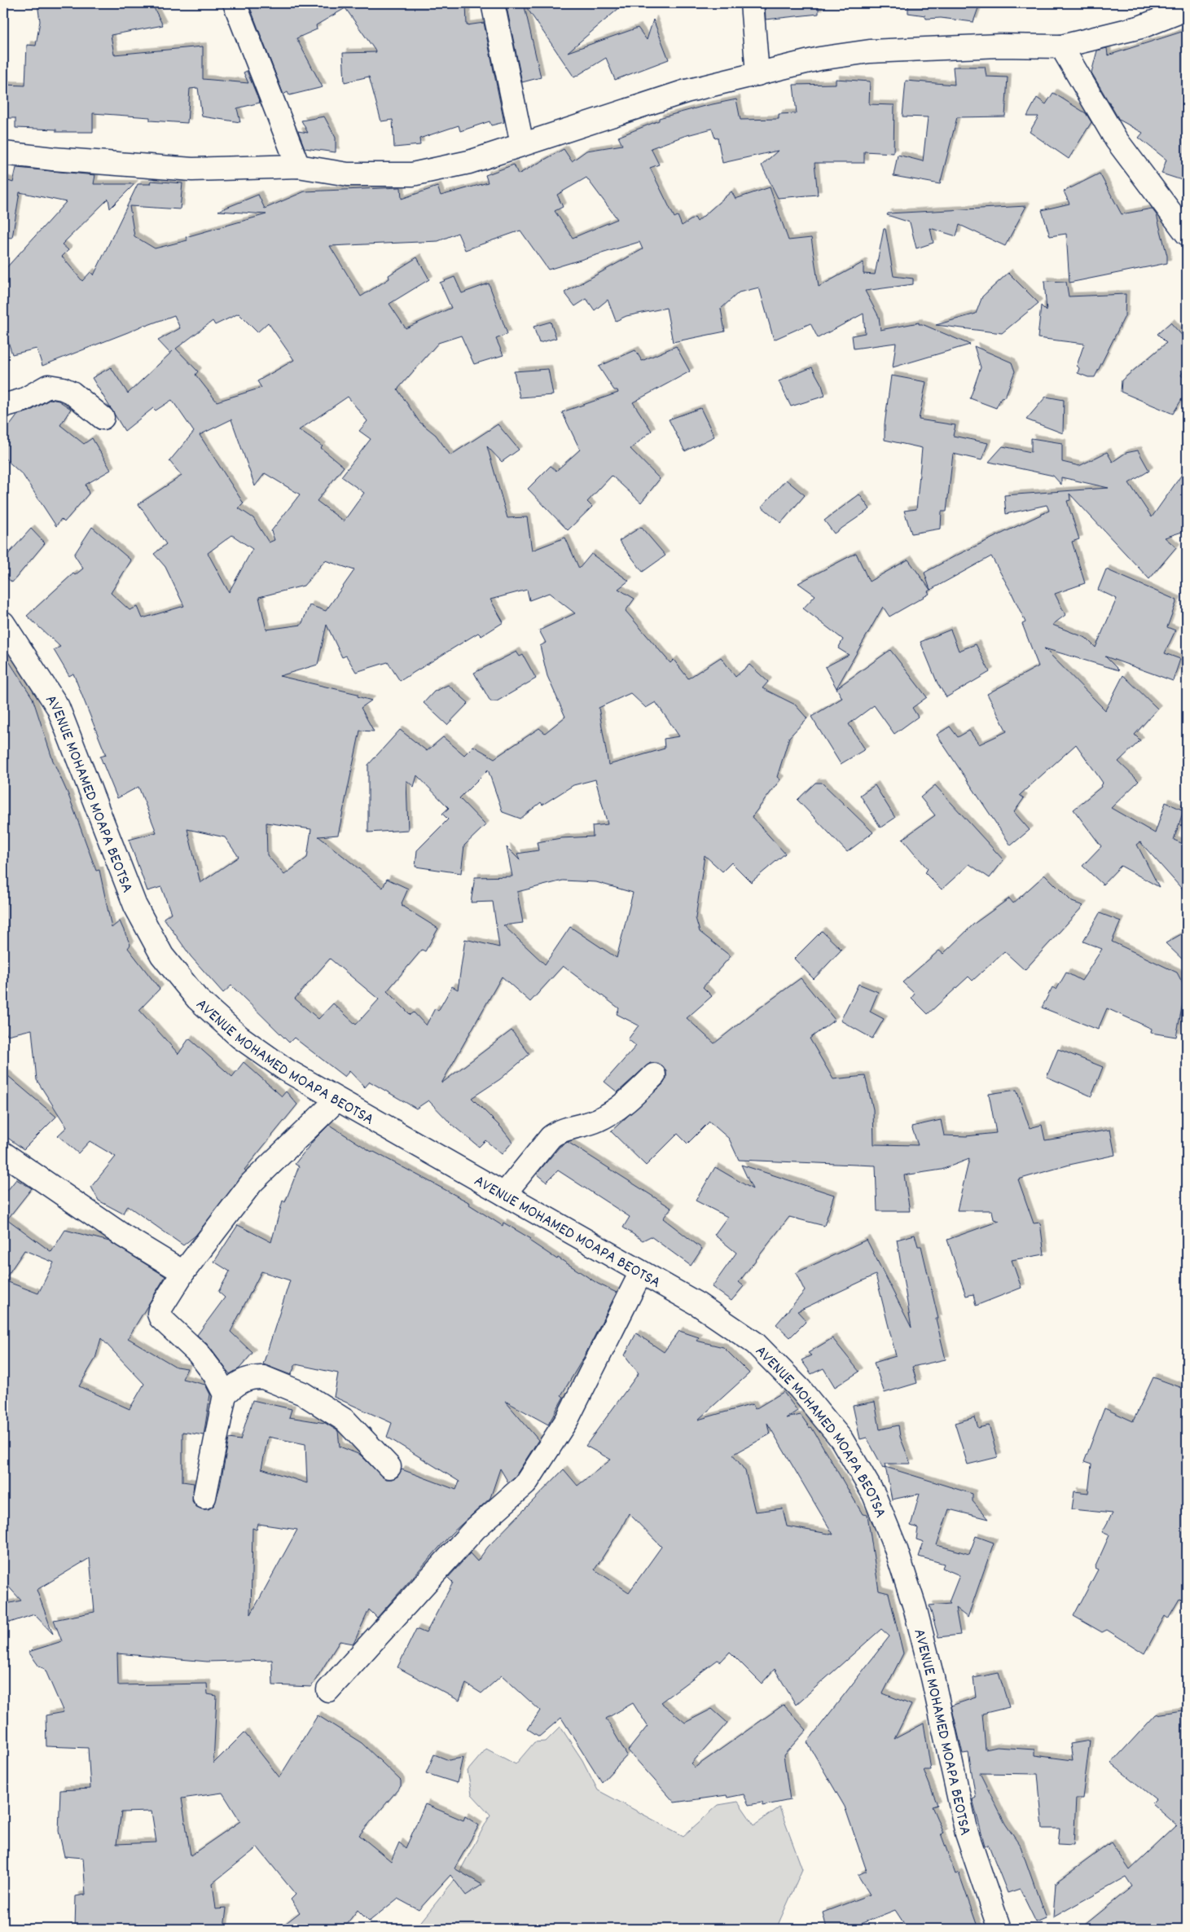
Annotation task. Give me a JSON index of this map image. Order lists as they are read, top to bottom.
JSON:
{
  "streets": {
    "street": ["AVENUE MOHAMED MOAPA BEOTSA"]
  }
}
